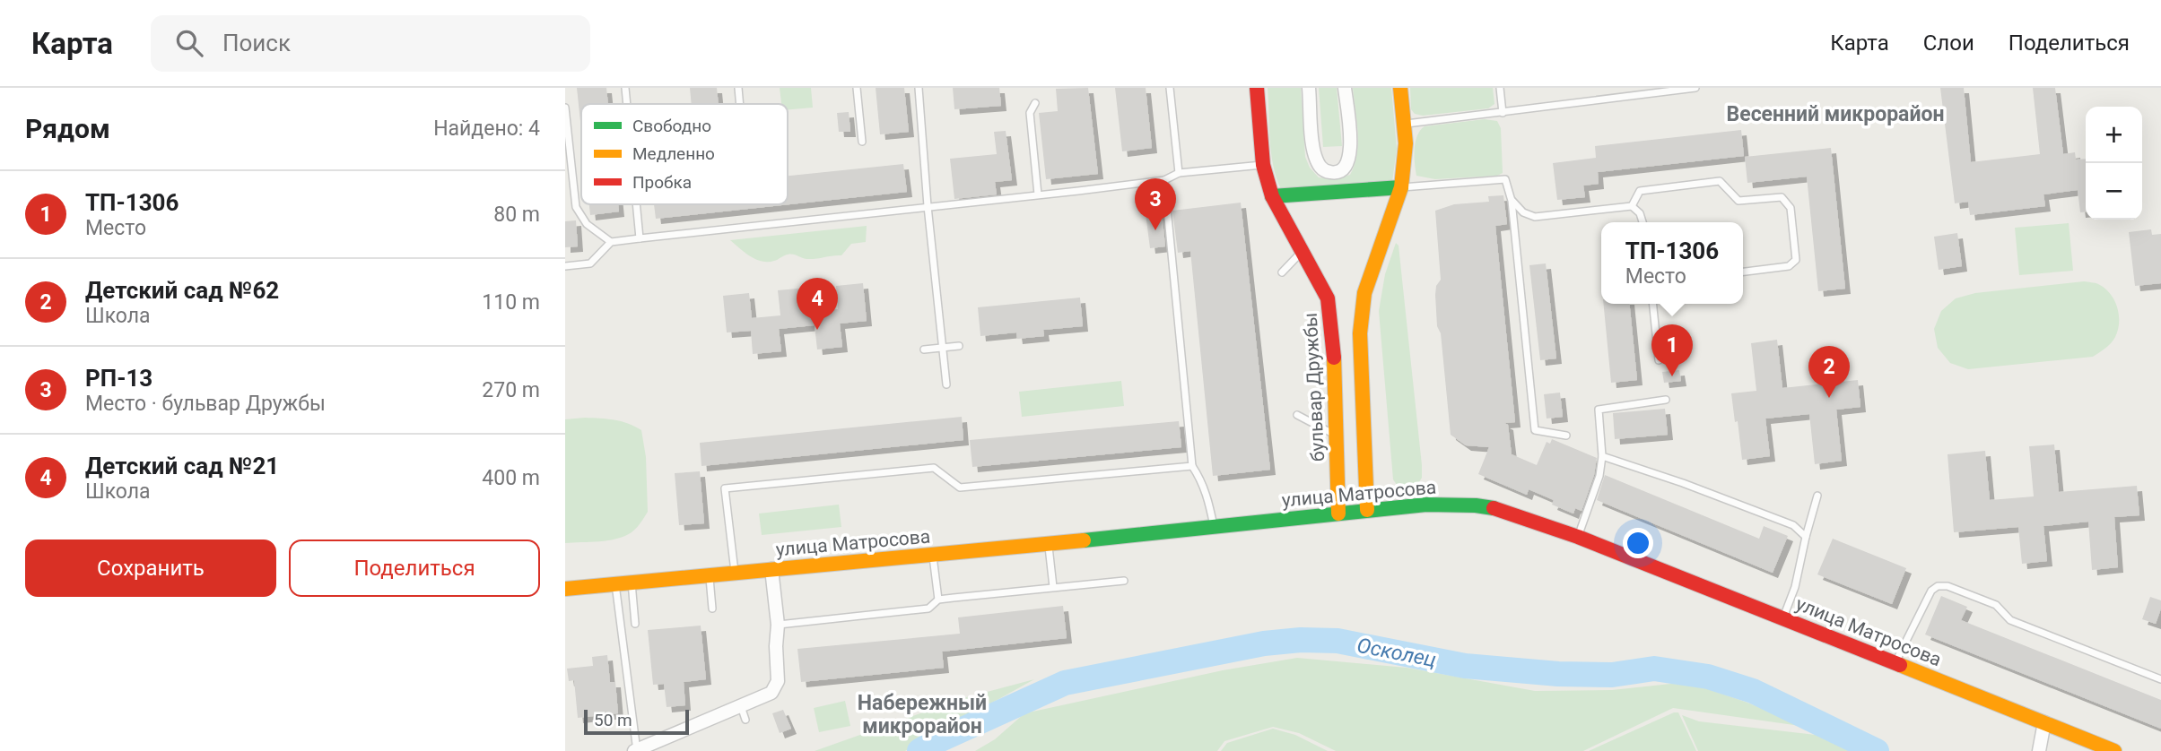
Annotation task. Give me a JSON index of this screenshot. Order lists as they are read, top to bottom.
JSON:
{
  "streets": {
    "main road": ["бульвар Дружбы", "улица Матросова"]
  },
  "crossings": [
    ["бульвар Дружбы", "улица Матросова"]
  ],
  "districts": ["Весенний микрорайон", "Набережный микрорайон"],
  "water": ["Осколец"],
  "legend": ["Свободно", "Медленно", "Пробка"],
  "scale_bar": "50 m",
  "page": {
    "header": "Карта",
    "search": "Поиск",
    "nav": ["Карта", "Слои", "Поделиться"],
    "heading": ["Рядом", "Найдено: 4"],
    "map_buttons": ["+", "−"],
    "list": [
      {
        "mark": "1",
        "name": "ТП-1306",
        "note": "Место",
        "value": "80 m"
      },
      {
        "mark": "2",
        "name": "Детский сад №62",
        "note": "Школа",
        "value": "110 m"
      },
      {
        "mark": "3",
        "name": "РП-13",
        "note": "Место · бульвар Дружбы",
        "value": "270 m"
      },
      {
        "mark": "4",
        "name": "Детский сад №21",
        "note": "Школа",
        "value": "400 m"
      }
    ],
    "pins": [
      "3",
      "4",
      "1",
      "2"
    ],
    "popup": ["ТП-1306", "Место"],
    "buttons": ["Сохранить", "Поделиться"],
    "scale": "50 m"
  }
}
